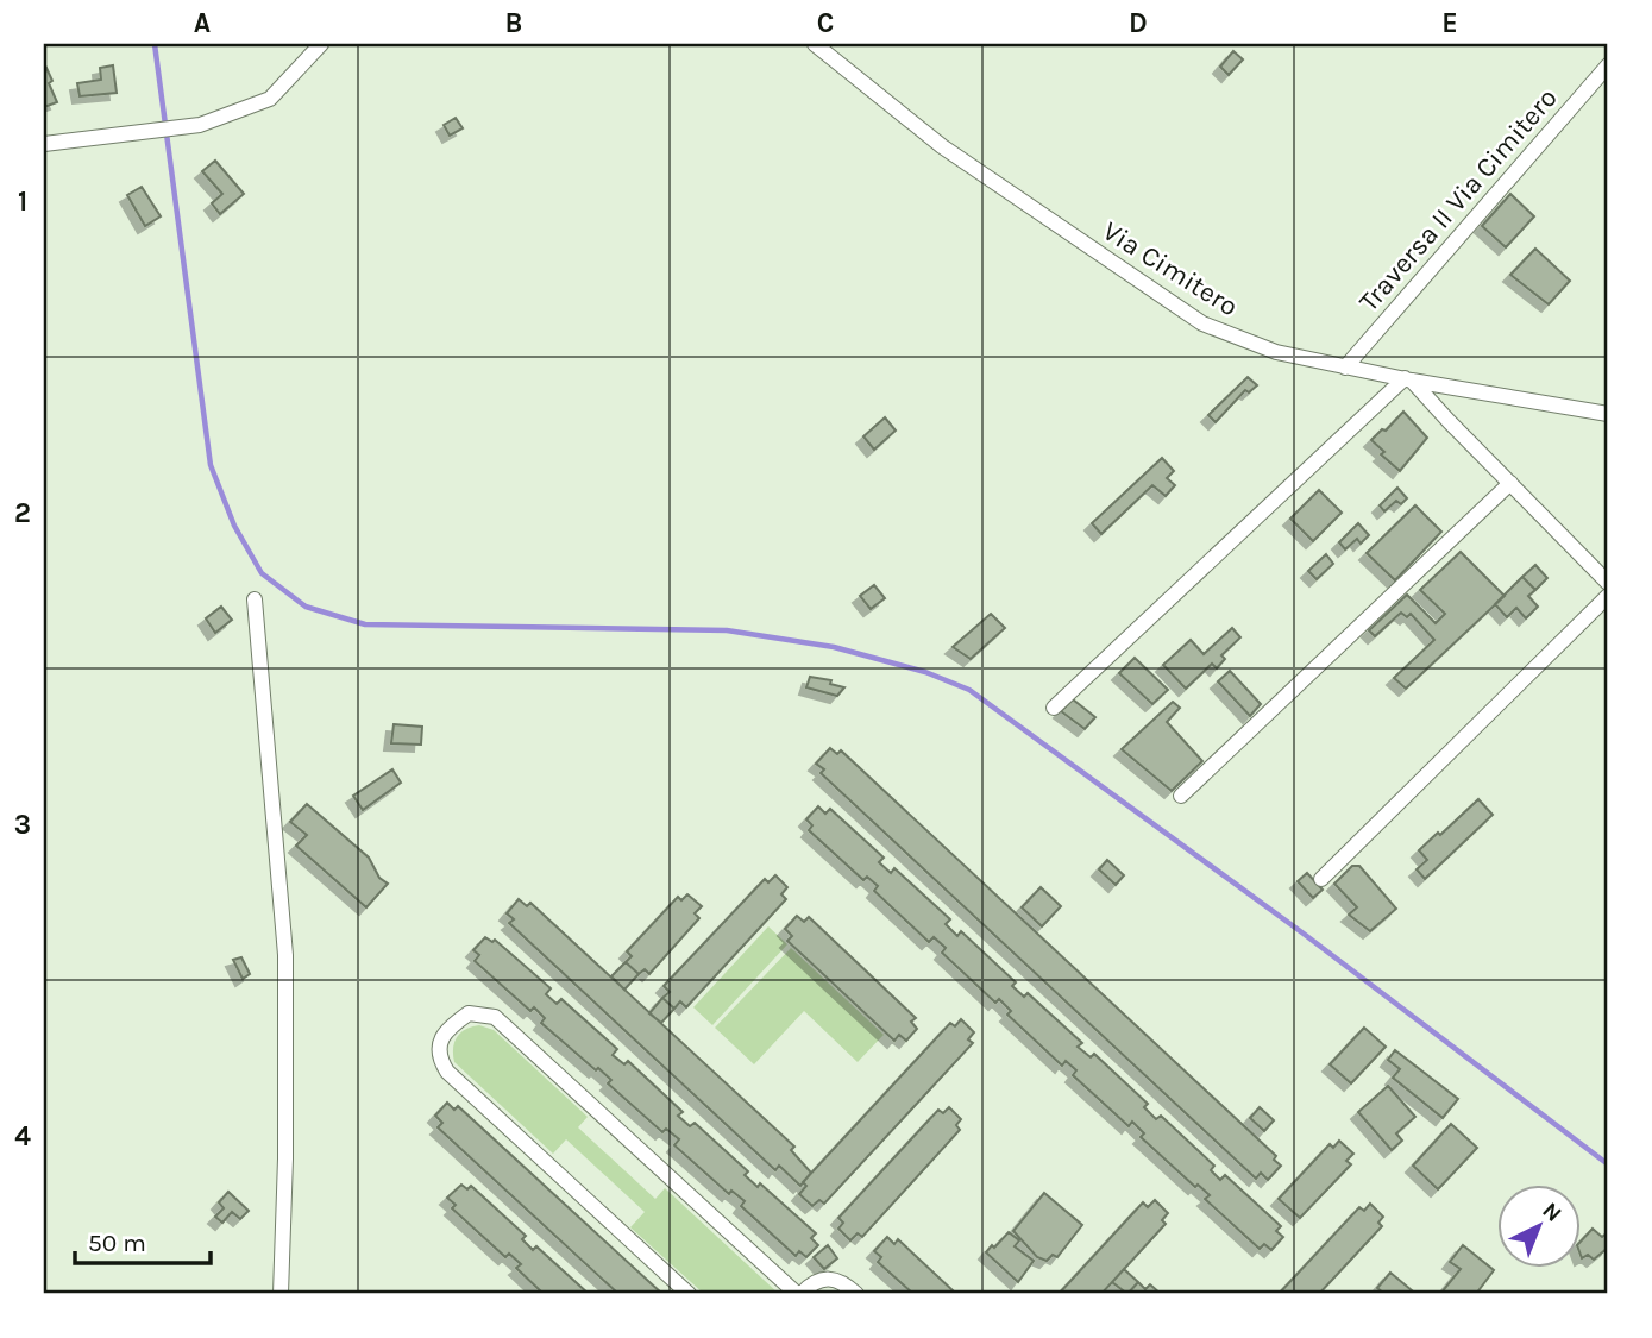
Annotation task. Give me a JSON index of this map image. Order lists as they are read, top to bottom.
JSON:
{
  "streets": {
    "street": ["Traversa II Via Cimitero", "Via Cimitero"]
  },
  "crossings": [
    ["Traversa II Via Cimitero", "Via Cimitero"]
  ],
  "scale_bar": "50 m",
  "north": "top right",
  "grid": {
    "columns": [
      "A",
      "B",
      "C",
      "D",
      "E"
    ],
    "rows": [
      "1",
      "2",
      "3",
      "4"
    ]
  }
}
